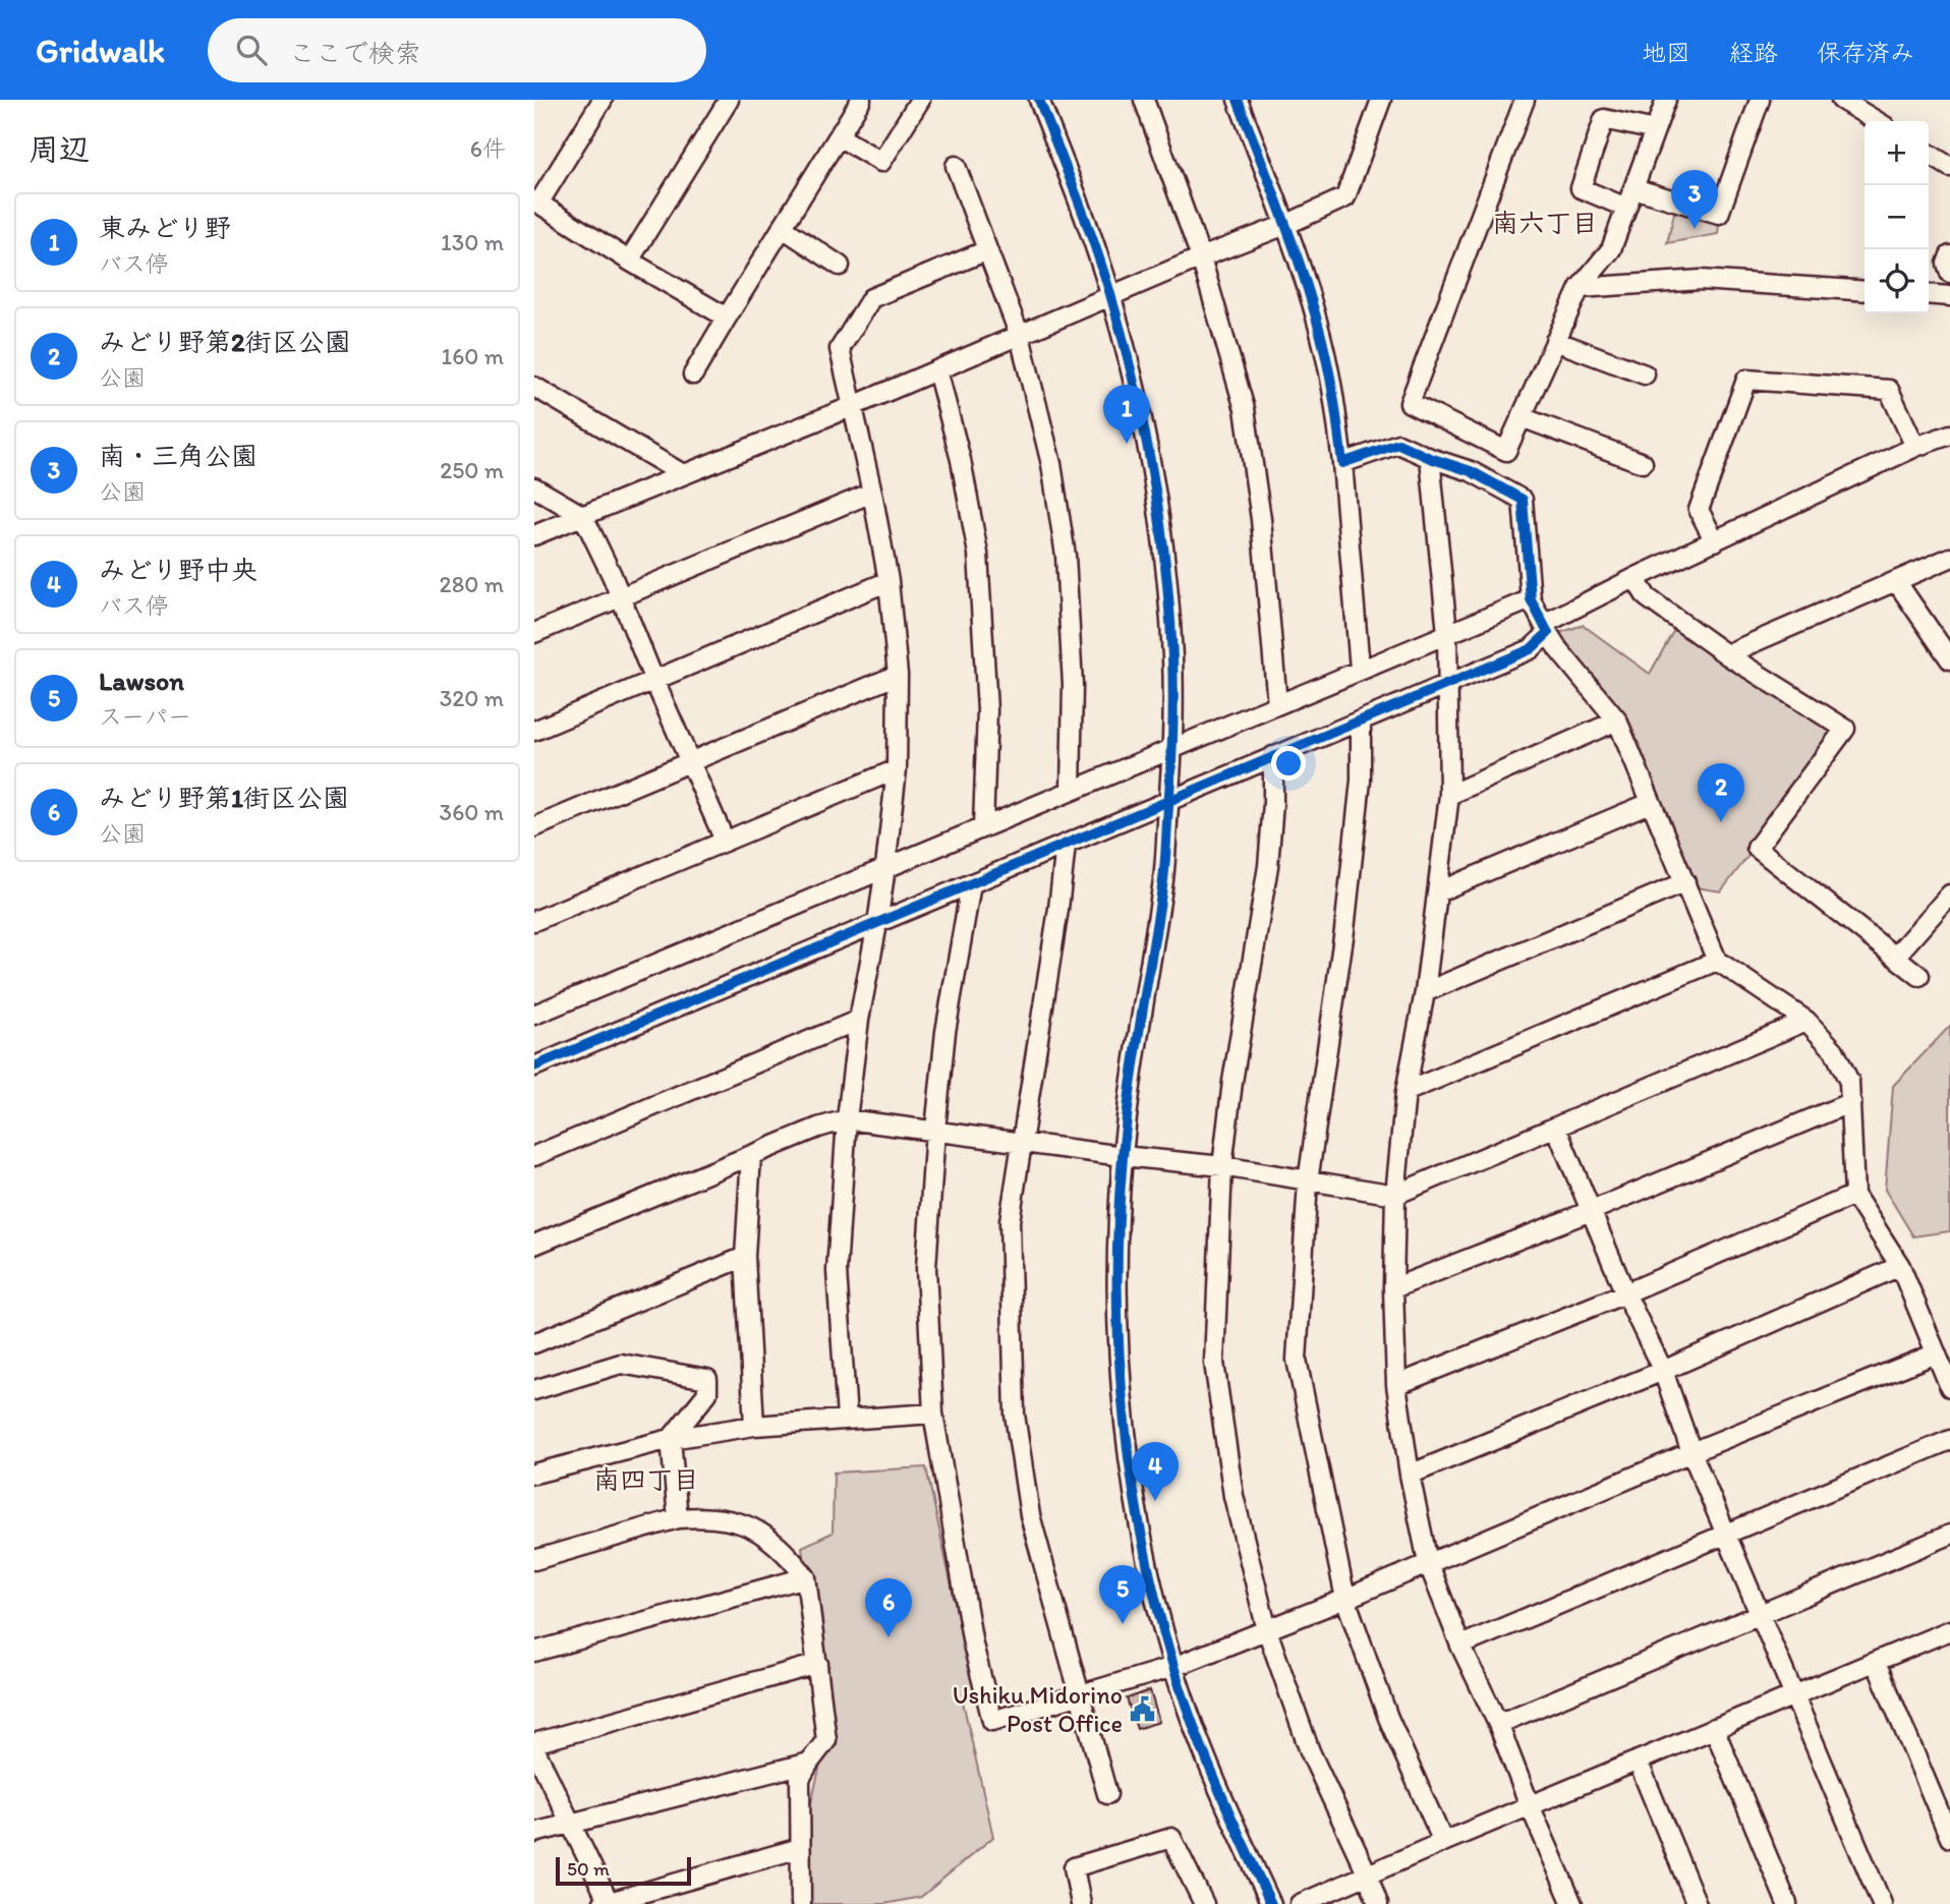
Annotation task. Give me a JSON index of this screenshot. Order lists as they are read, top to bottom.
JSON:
{
  "districts": ["南六丁目", "南四丁目"],
  "places": {
    "public building": ["Ushiku Midorino Post Office"]
  },
  "scale_bar": "50 m",
  "page": {
    "header": "Gridwalk",
    "search": "ここで検索",
    "nav": ["地図", "経路", "保存済み"],
    "heading": ["周辺", "6件"],
    "map_buttons": ["+", "−"],
    "pins": [
      "3",
      "1",
      "2",
      "4",
      "5",
      "6"
    ],
    "list": [
      {
        "mark": "1",
        "name": "東みどり野",
        "note": "バス停",
        "value": "130 m"
      },
      {
        "mark": "2",
        "name": "みどり野第2街区公園",
        "note": "公園",
        "value": "160 m"
      },
      {
        "mark": "3",
        "name": "南・三角公園",
        "note": "公園",
        "value": "250 m"
      },
      {
        "mark": "4",
        "name": "みどり野中央",
        "note": "バス停",
        "value": "280 m"
      },
      {
        "mark": "5",
        "name": "Lawson",
        "note": "スーパー",
        "value": "320 m"
      },
      {
        "mark": "6",
        "name": "みどり野第1街区公園",
        "note": "公園",
        "value": "360 m"
      }
    ],
    "scale": "50 m"
  }
}
